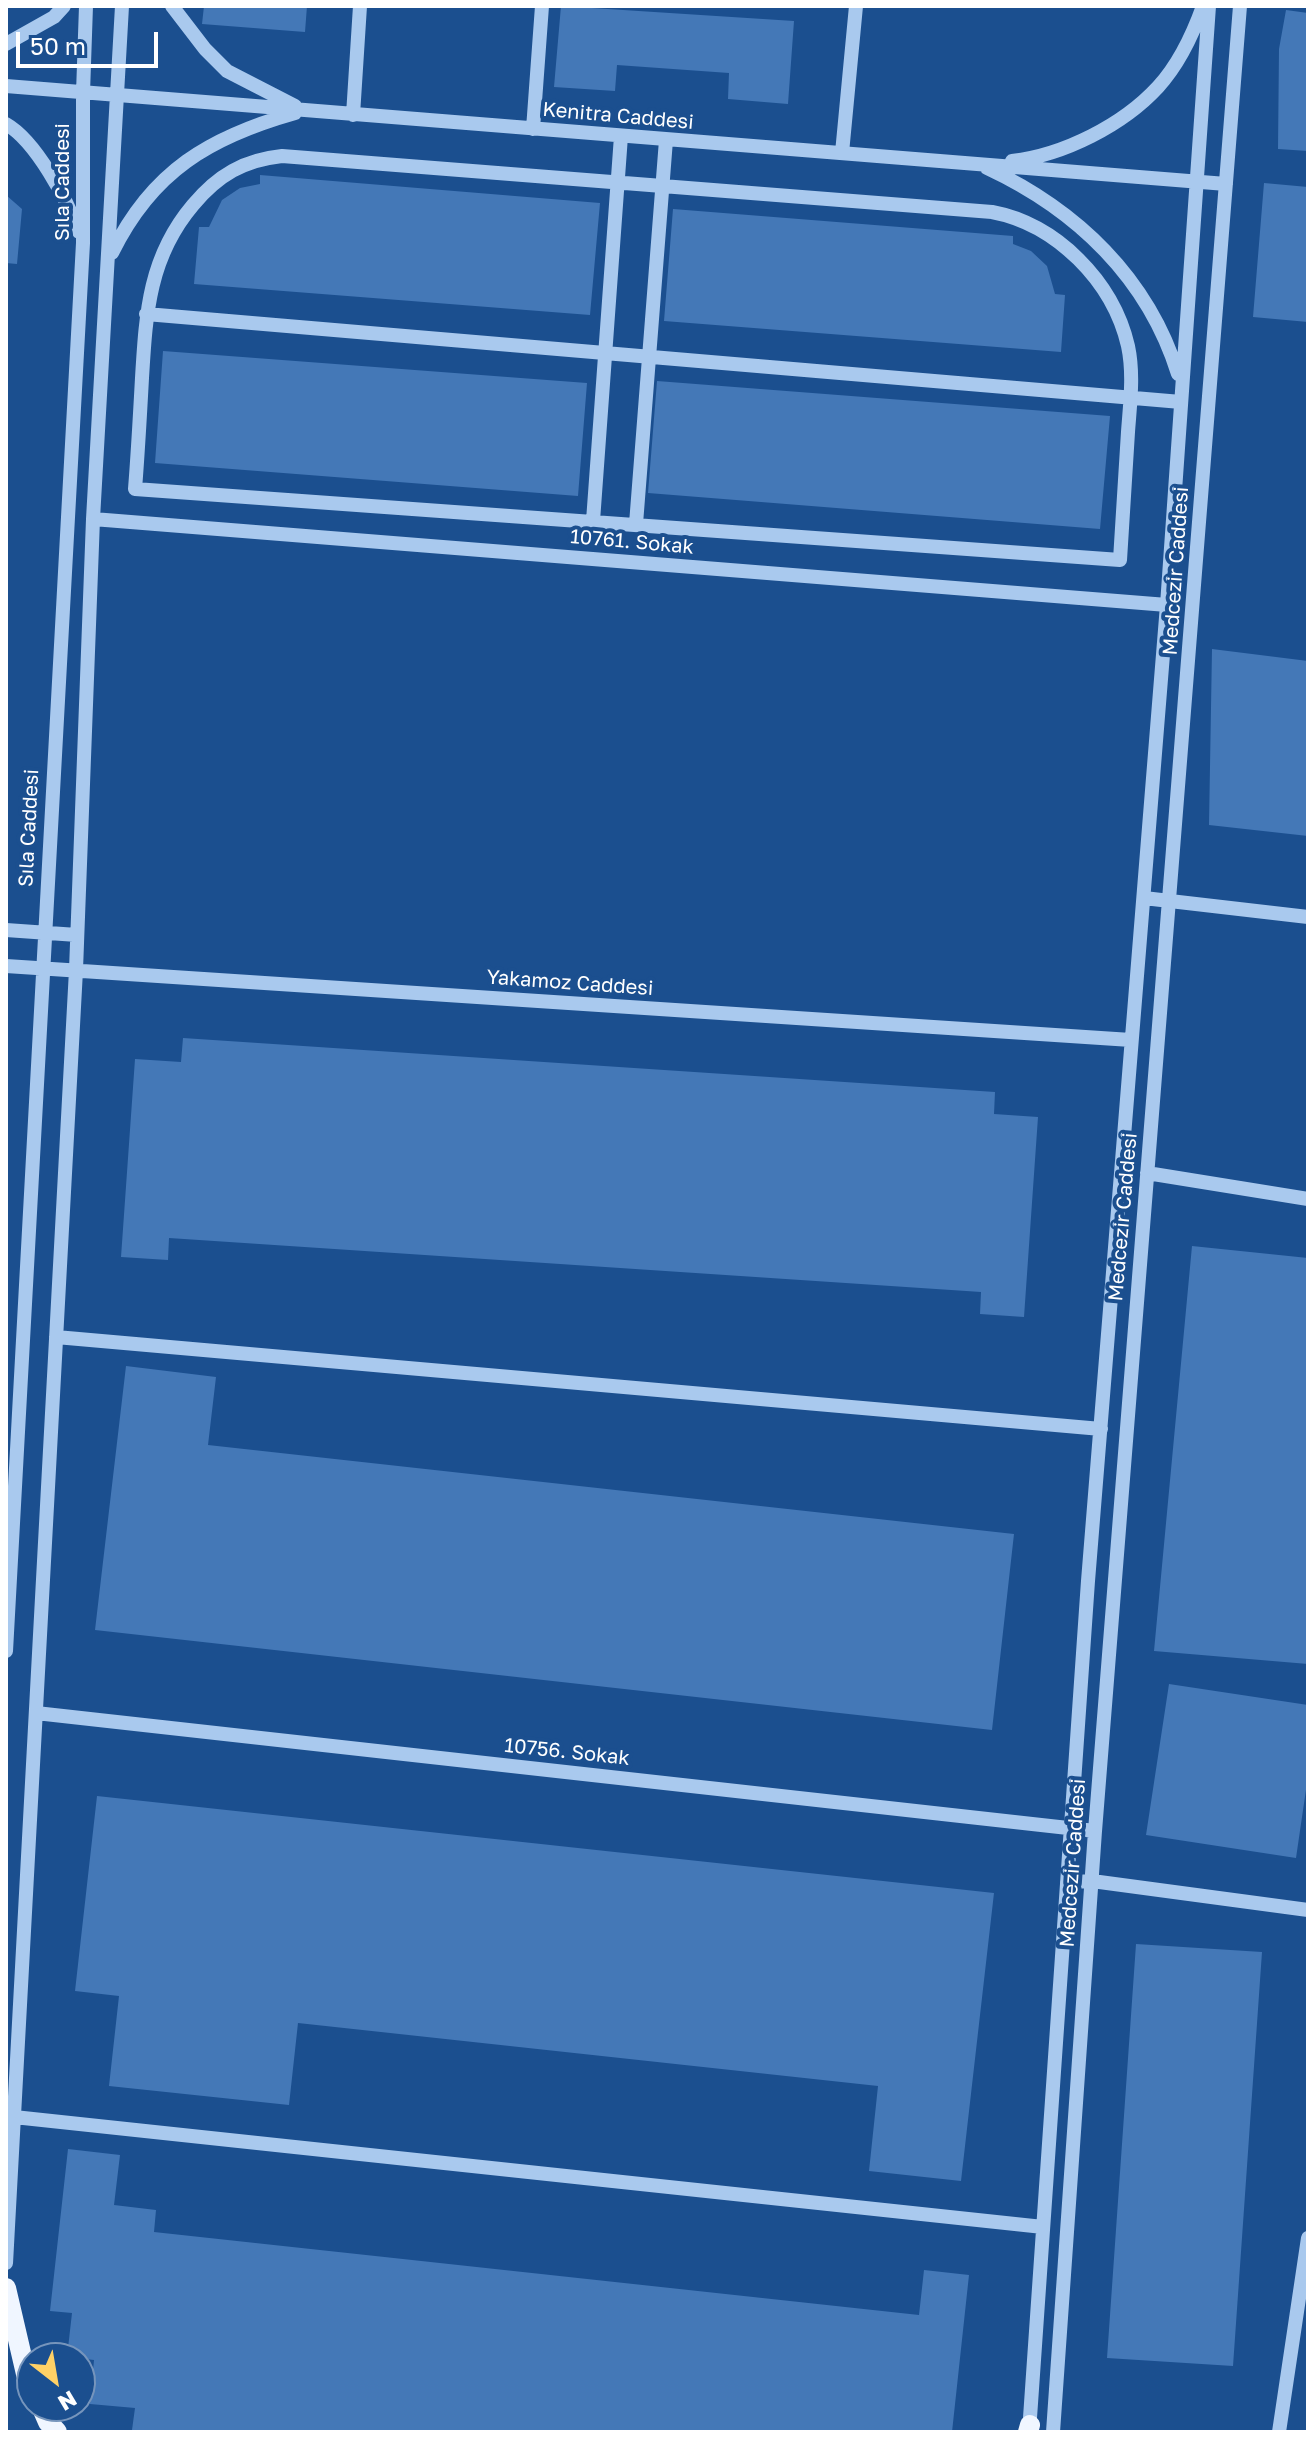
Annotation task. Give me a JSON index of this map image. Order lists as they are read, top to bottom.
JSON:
{
  "streets": {
    "street": [
      "Kenitra Caddesi",
      "Sıla Caddesi",
      "10761. Sokak",
      "Medcezir Caddesi",
      "Yakamoz Caddesi",
      "10756. Sokak"
    ]
  },
  "crossings": [
    ["Kenitra Caddesi", "Sıla Caddesi"],
    ["Kenitra Caddesi", "Medcezir Caddesi"],
    ["Sıla Caddesi", "Yakamoz Caddesi"],
    ["10761. Sokak", "Medcezir Caddesi"],
    ["Medcezir Caddesi", "Yakamoz Caddesi"],
    ["Medcezir Caddesi", "10756. Sokak"]
  ],
  "scale_bar": "50 m",
  "north": "bottom right"
}
